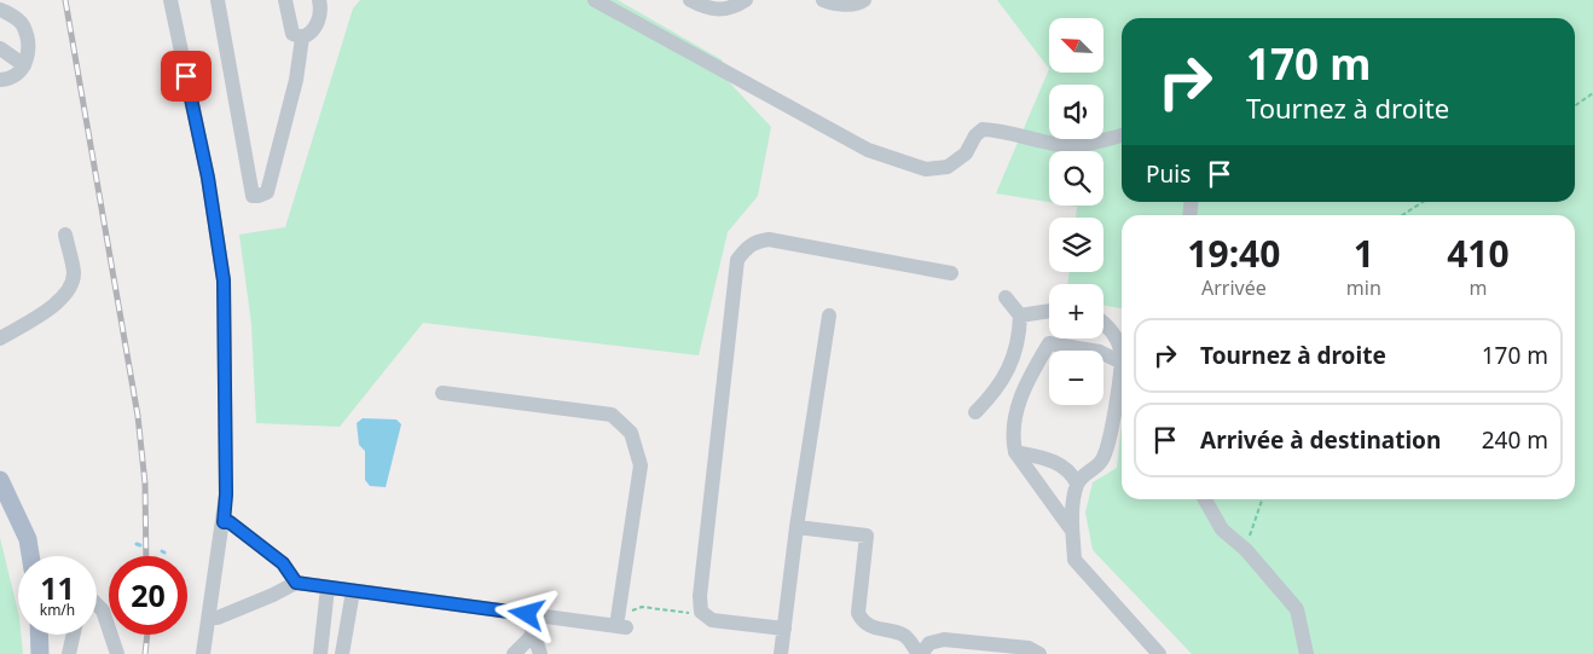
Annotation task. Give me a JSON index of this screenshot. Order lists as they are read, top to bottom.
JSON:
{
  "north": "top left",
  "page": {
    "map_buttons": ["+", "−"],
    "turn": ["170 m", "Tournez à droite"],
    "then": "Puis",
    "eta": [
      "19:40",
      "Arrivée",
      "1",
      "min",
      "410",
      "m"
    ],
    "list": [
      {
        "name": "Tournez à droite",
        "value": "170 m"
      },
      {
        "name": "Arrivée à destination",
        "value": "240 m"
      }
    ],
    "speed": "11 km/h",
    "limit": "20"
  }
}
